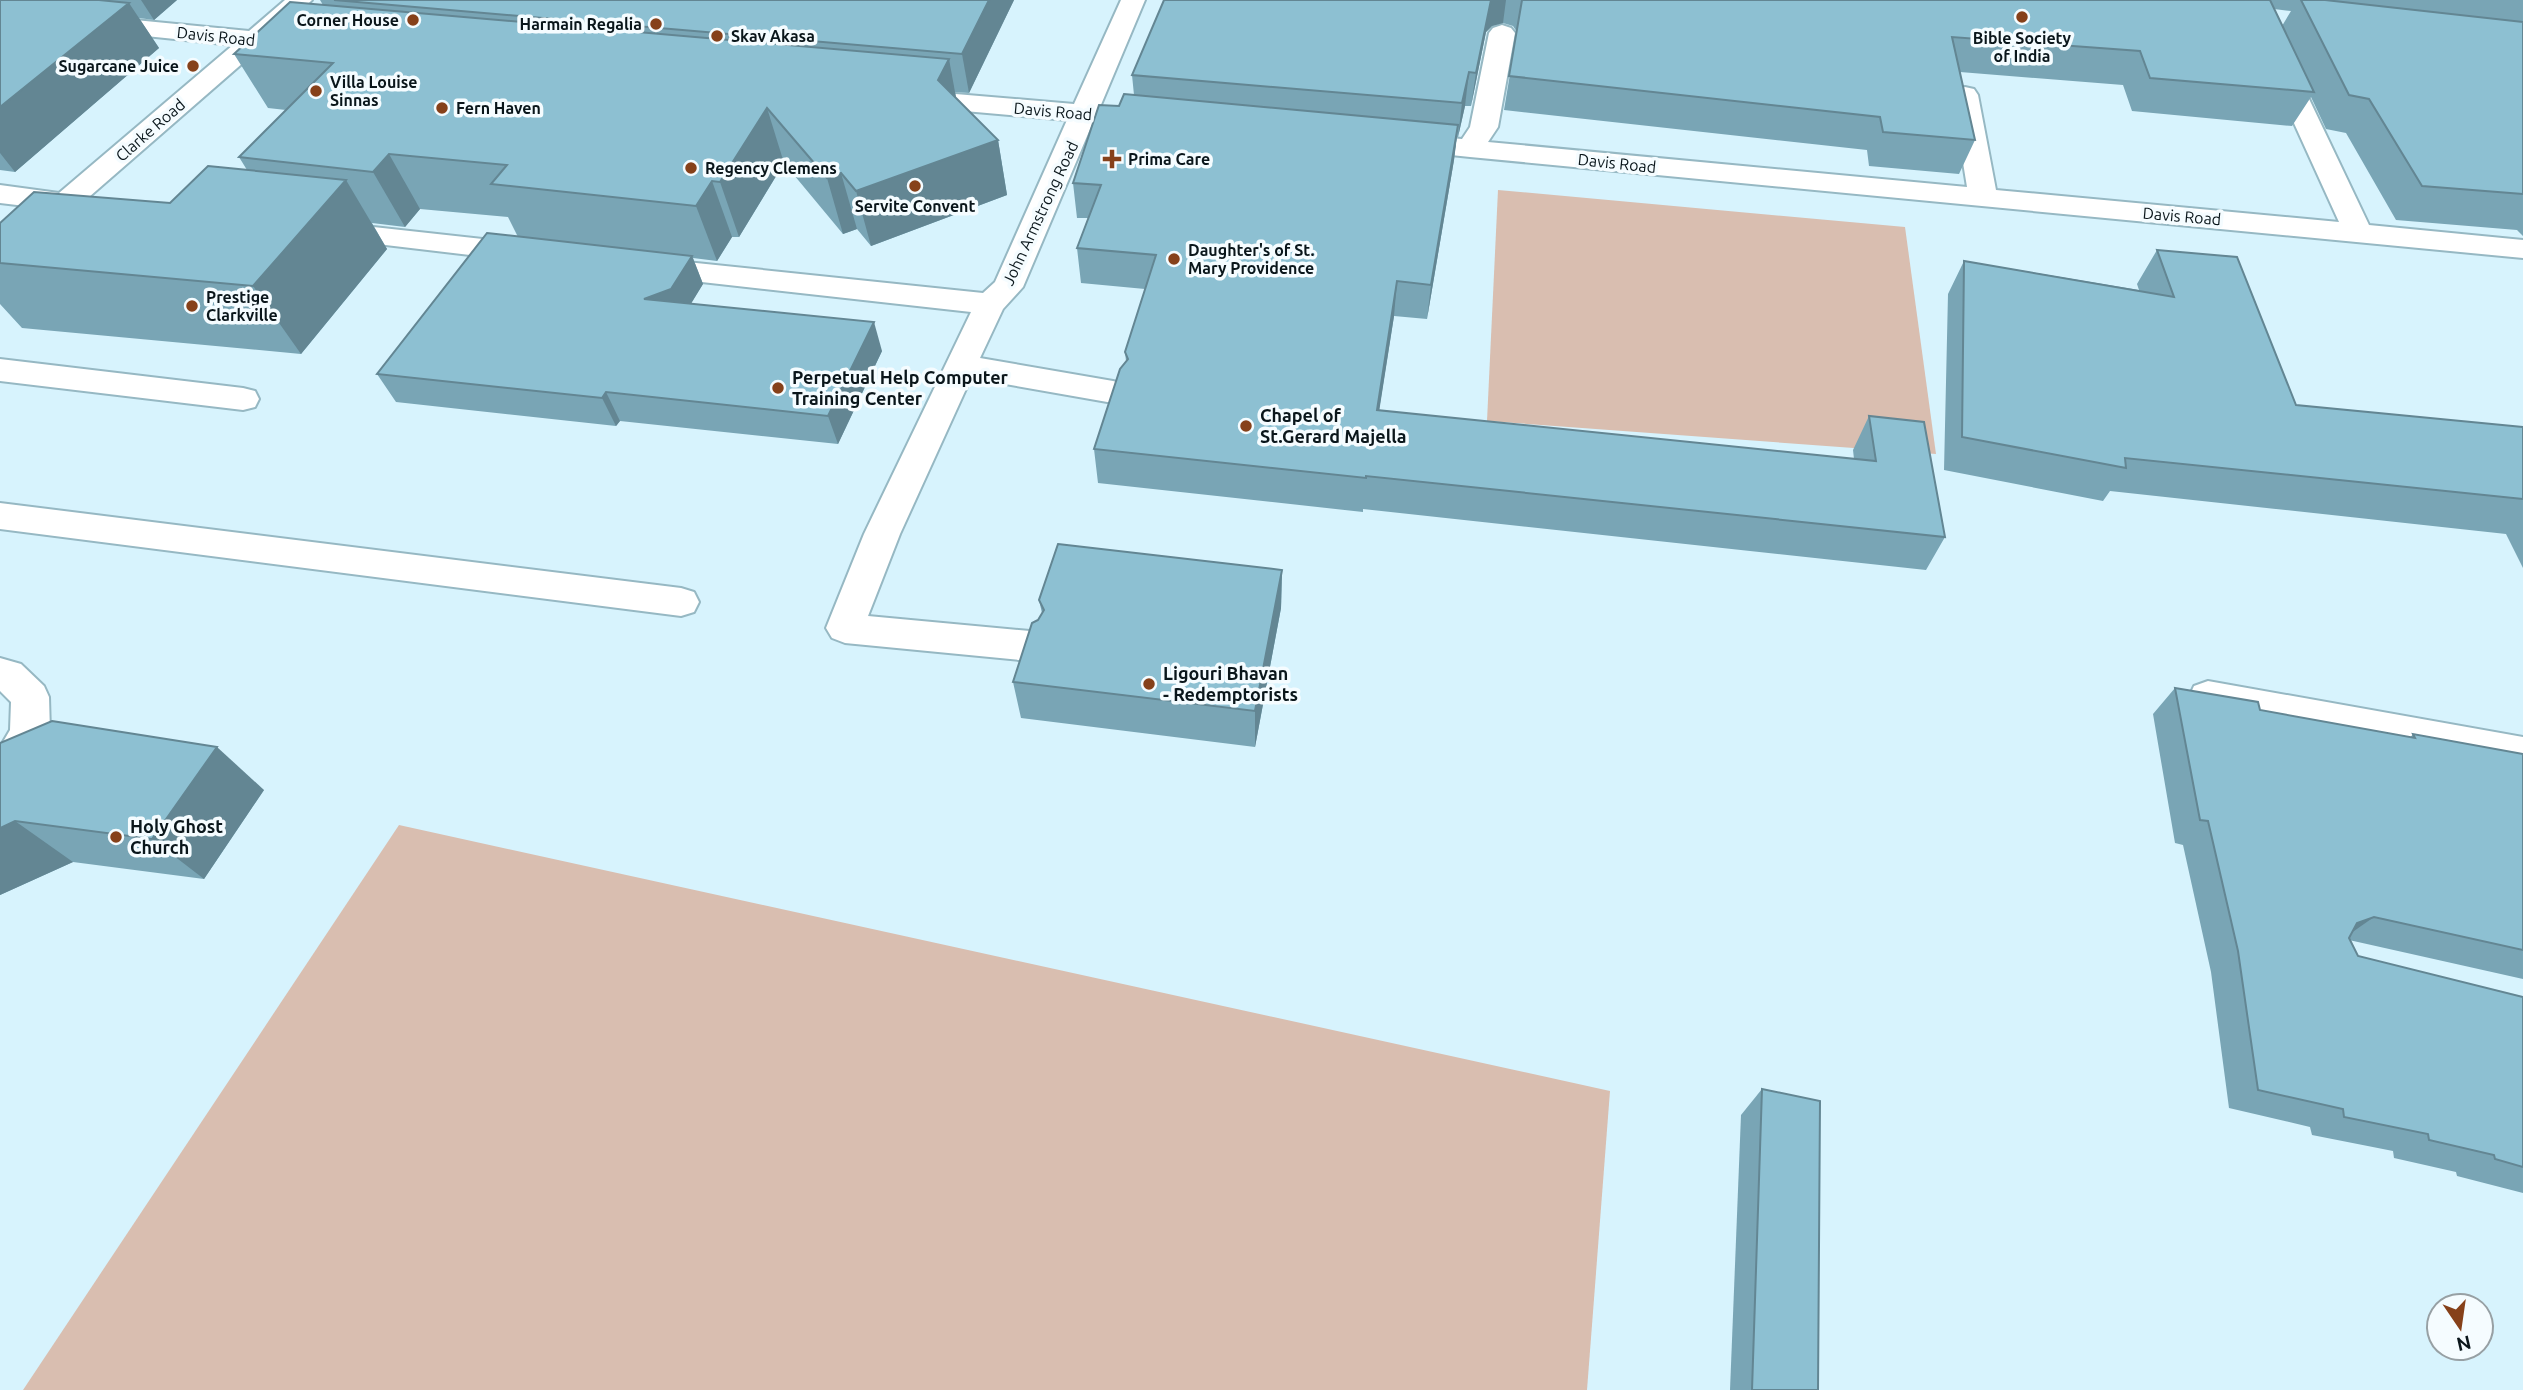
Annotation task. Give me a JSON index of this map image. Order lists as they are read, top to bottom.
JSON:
{
  "streets": {
    "street": ["Davis Road", "Clarke Road", "John Armstrong Road"]
  },
  "crossings": [
    ["Davis Road", "Clarke Road"],
    ["Davis Road", "John Armstrong Road"]
  ],
  "places": {
    "other": [
      "Bible Society of India",
      "Corner House",
      "Harmain Regalia",
      "Skav Akasa",
      "Sugarcane Juice",
      "Villa Louise Sinnas",
      "Fern Haven",
      "Regency Clemens",
      "Servite Convent",
      "Daughter's of St. Mary Providence",
      "Prestige Clarkville",
      "Perpetual Help Computer Training Center",
      "Chapel of St.Gerard Majella",
      "Ligouri Bhavan - Redemptorists",
      "Holy Ghost Church"
    ],
    "health": ["Prima Care"]
  },
  "north": "bottom"
}
